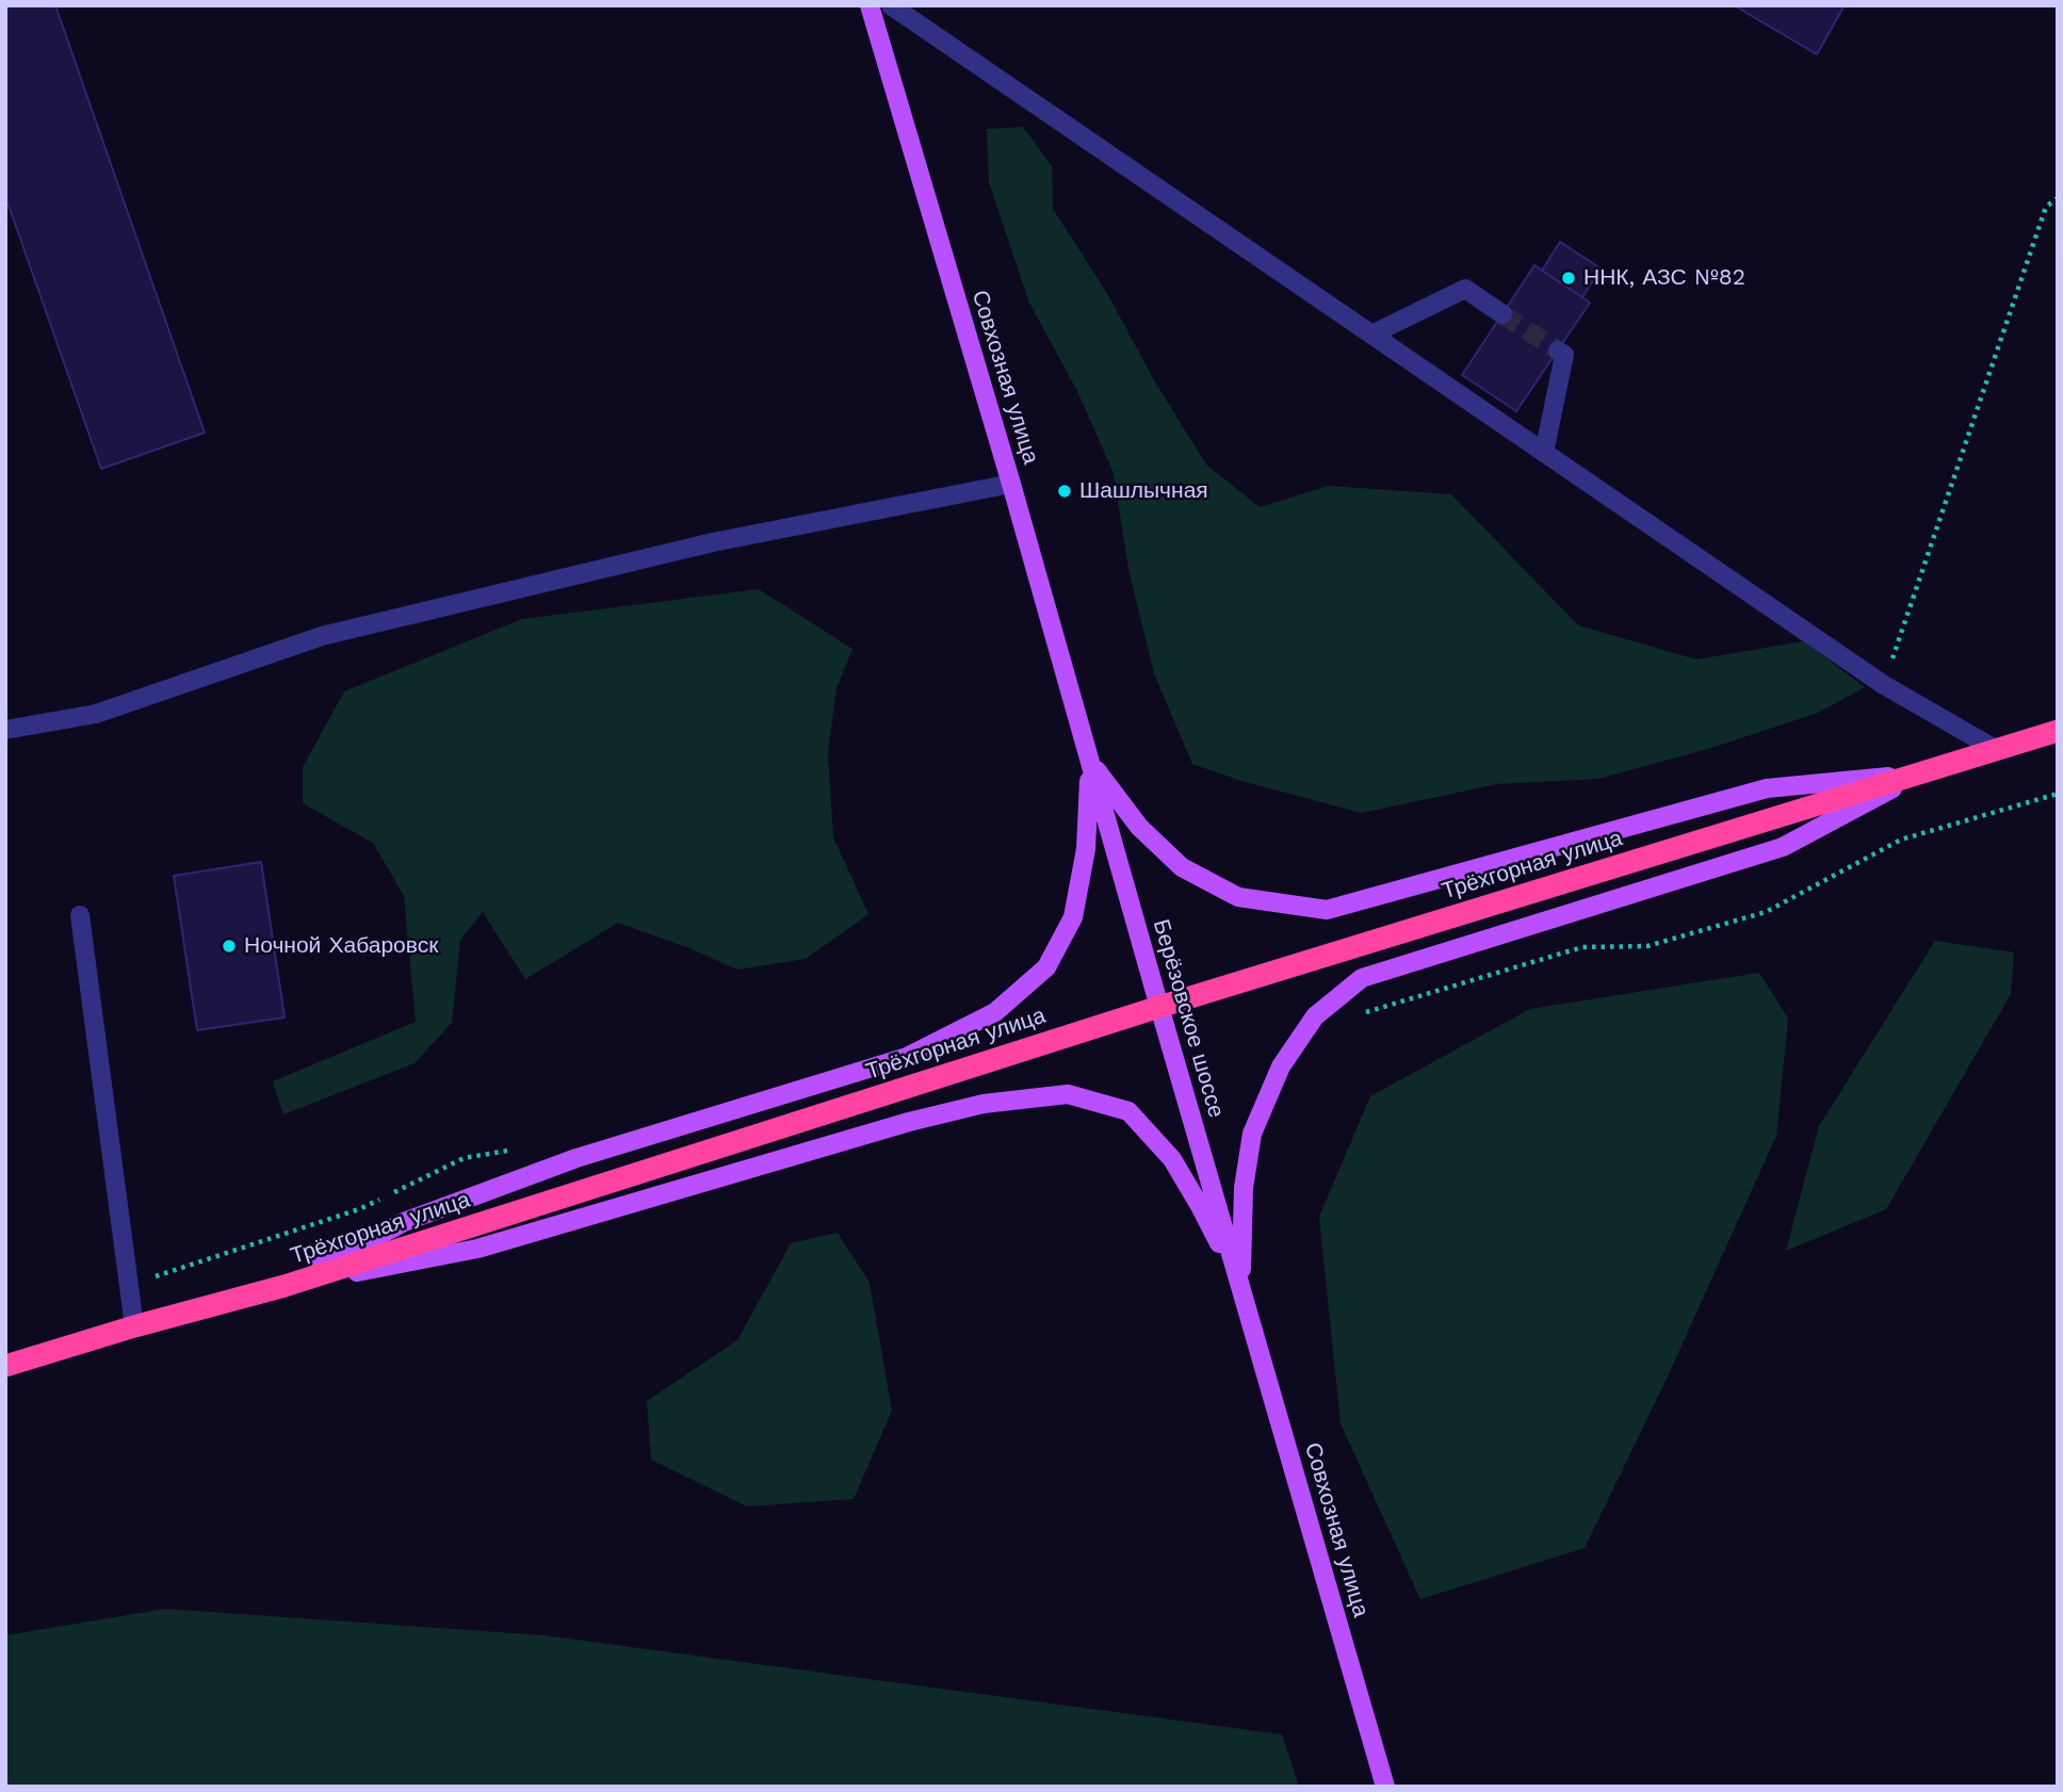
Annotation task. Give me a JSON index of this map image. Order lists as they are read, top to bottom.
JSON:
{
  "streets": {
    "highway": ["Трёхгорная улица"],
    "main road": ["Совхозная улица", "Берёзовское шоссе"]
  },
  "crossings": [
    ["Совхозная улица", "Берёзовское шоссе"],
    ["Трёхгорная улица", "Берёзовское шоссе"]
  ],
  "places": ["ННК, АЗС №82", "Шашлычная", "Ночной Хабаровск"]
}
